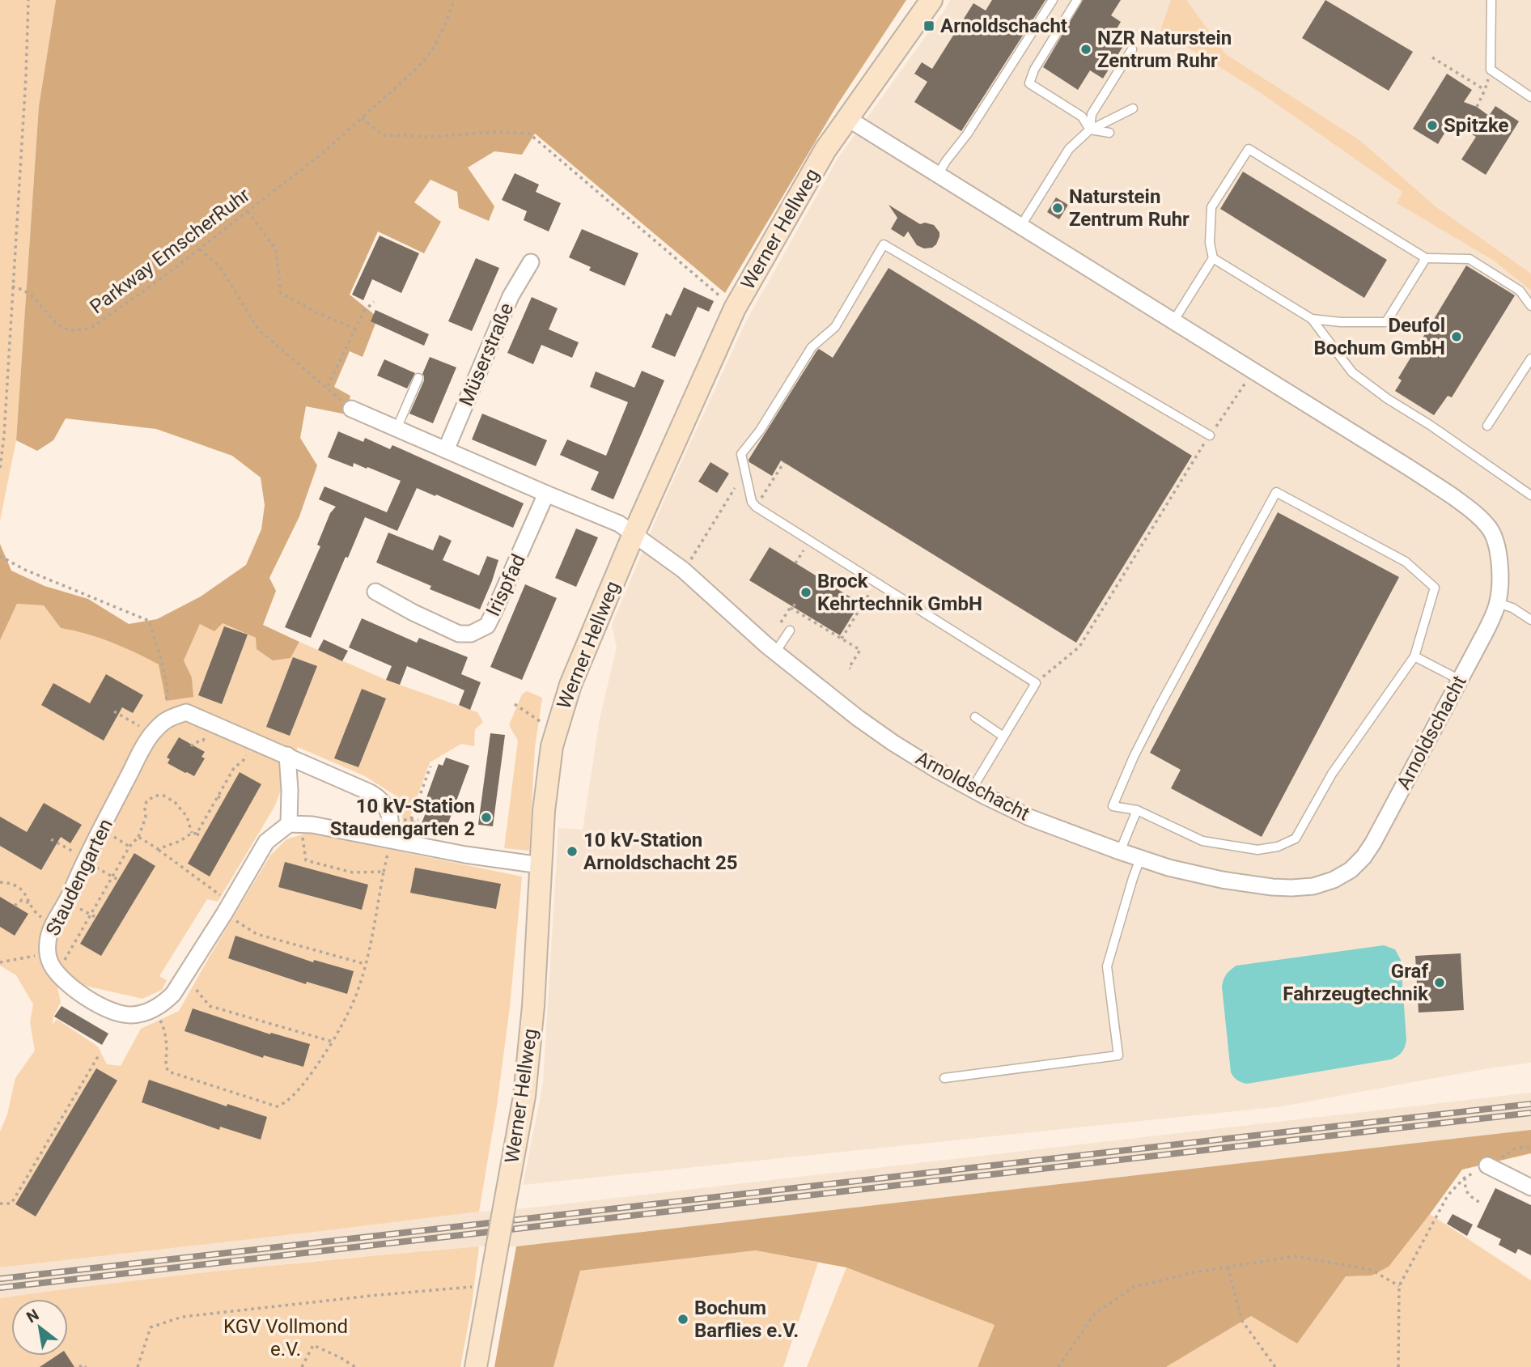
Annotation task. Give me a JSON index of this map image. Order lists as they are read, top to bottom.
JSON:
{
  "streets": {
    "main road": ["Werner Hellweg"],
    "street": [
      "Müserstraße",
      "Irispfad",
      "Arnoldschacht",
      "Staudengarten"
    ],
    "path": ["Parkway EmscherRuhr"]
  },
  "crossings": [
    ["Werner Hellweg", "Arnoldschacht"]
  ],
  "parks": ["KGV Vollmond e.V."],
  "places": {
    "transit": ["Arnoldschacht"],
    "other": [
      "NZR Naturstein Zentrum Ruhr",
      "Spitzke",
      "Naturstein Zentrum Ruhr",
      "Deufol Bochum GmbH",
      "Brock Kehrtechnik GmbH",
      "10 kV-Station Staudengarten 2",
      "10 kV-Station Arnoldschacht 25",
      "Graf Fahrzeugtechnik",
      "Bochum Barflies e.V."
    ]
  },
  "north": "top left"
}
